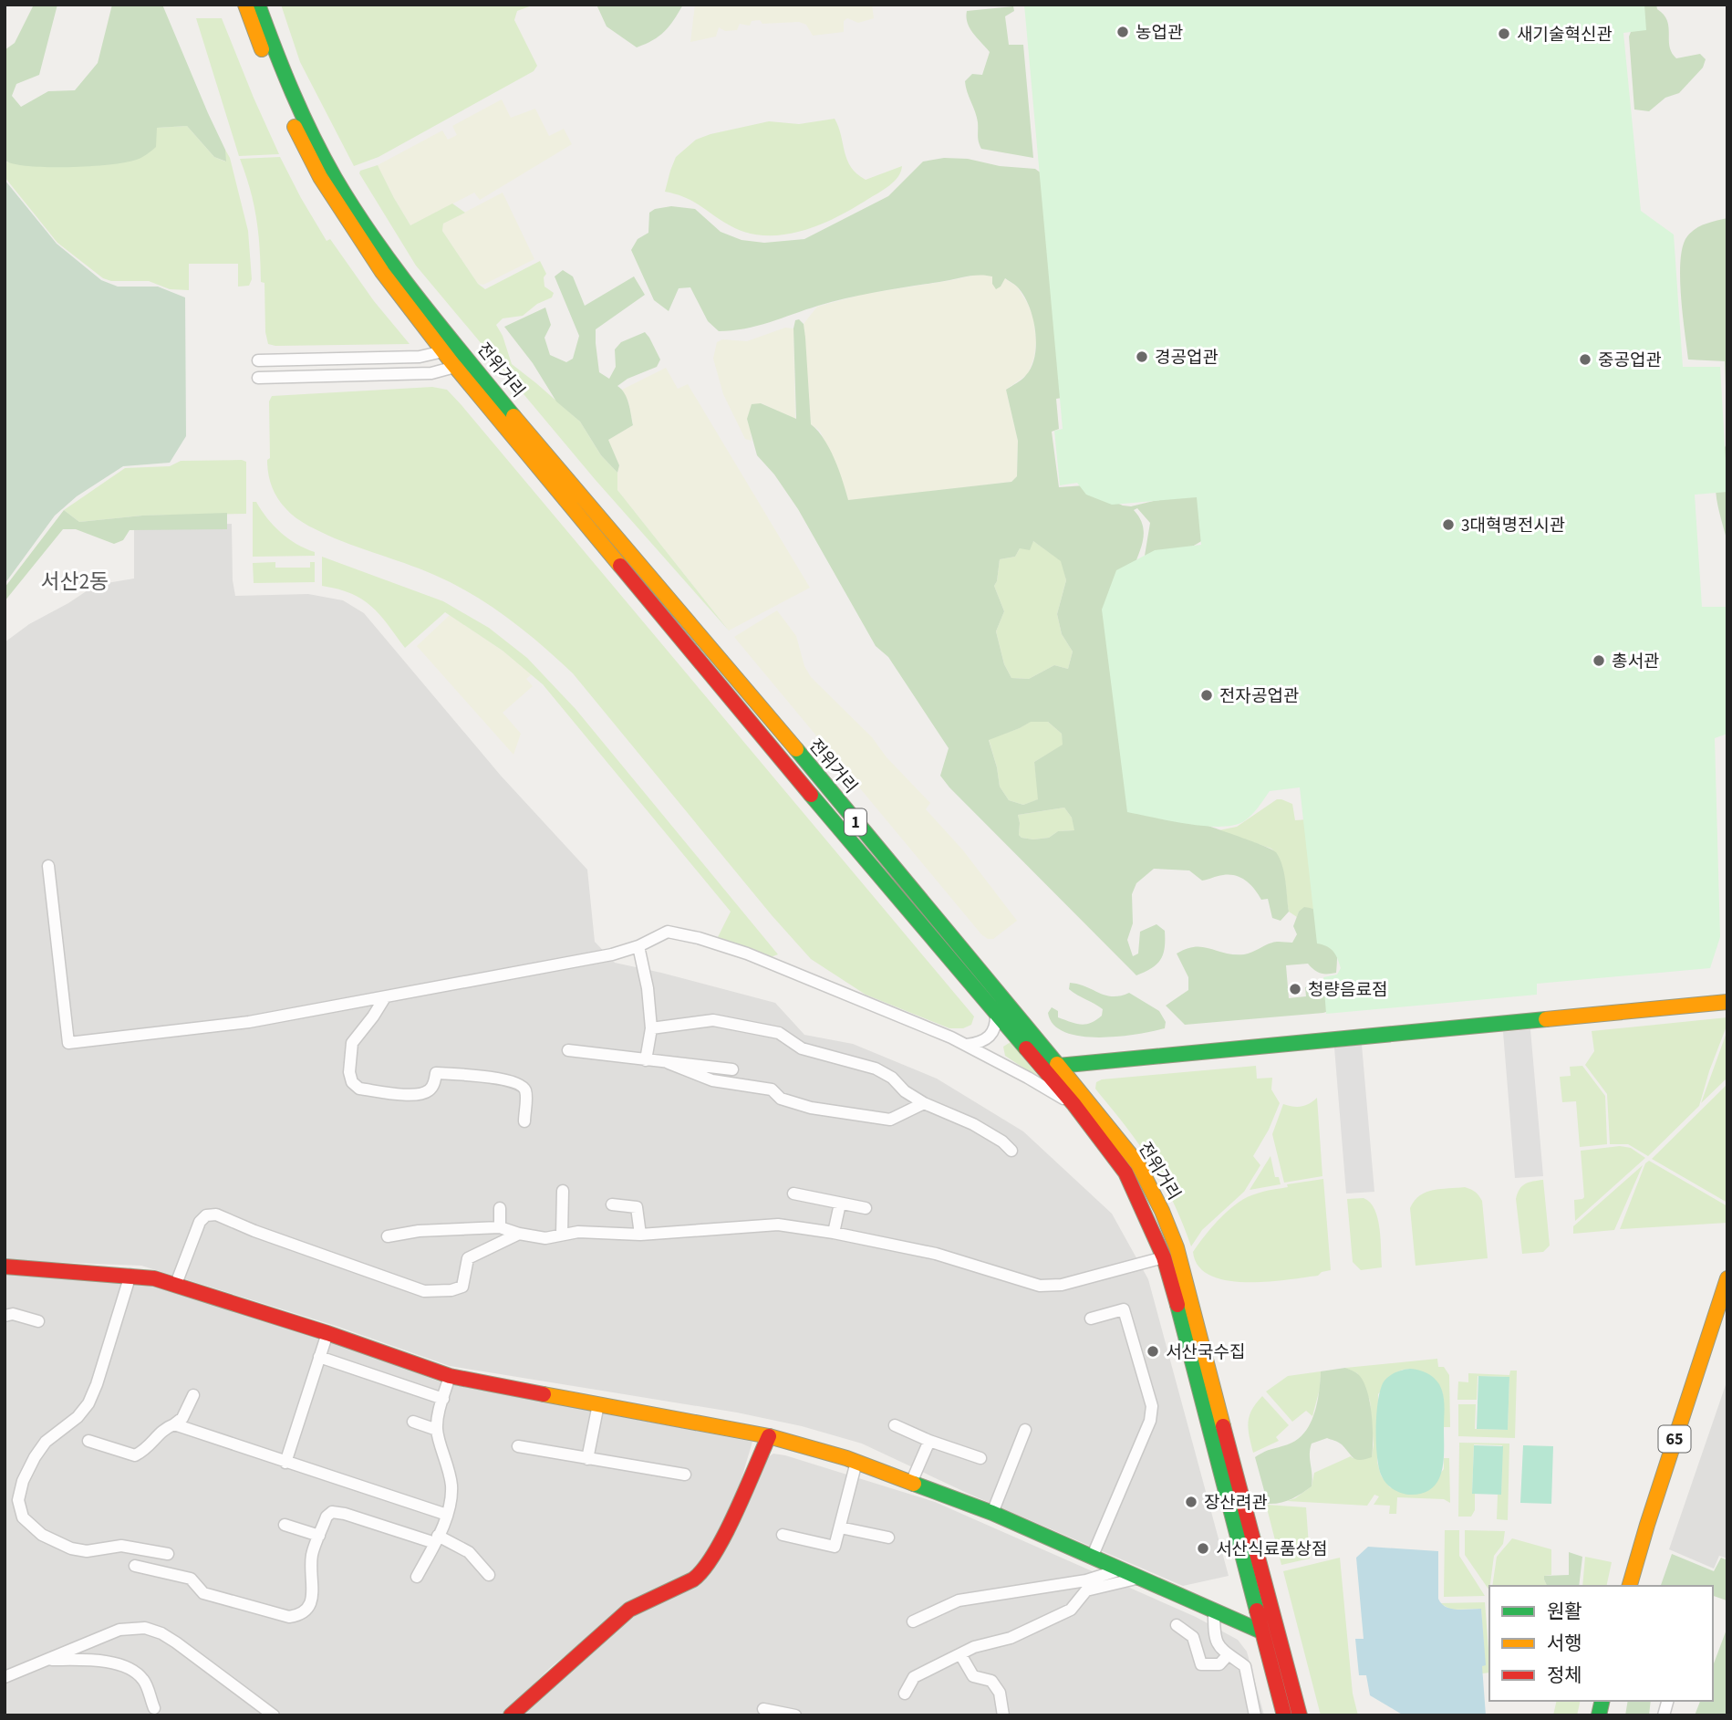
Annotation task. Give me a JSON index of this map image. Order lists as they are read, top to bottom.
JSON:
{
  "streets": {
    "main road": ["전위거리", "1", "65"]
  },
  "districts": ["서산2동"],
  "places": [
    "농업관",
    "새기술혁신관",
    "경공업관",
    "중공업관",
    "3대혁명전시관",
    "총서관",
    "전자공업관",
    "청량음료점",
    "서산국수집",
    "장산려관",
    "서산식료품상점"
  ],
  "legend": ["원활", "서행", "정체"]
}
